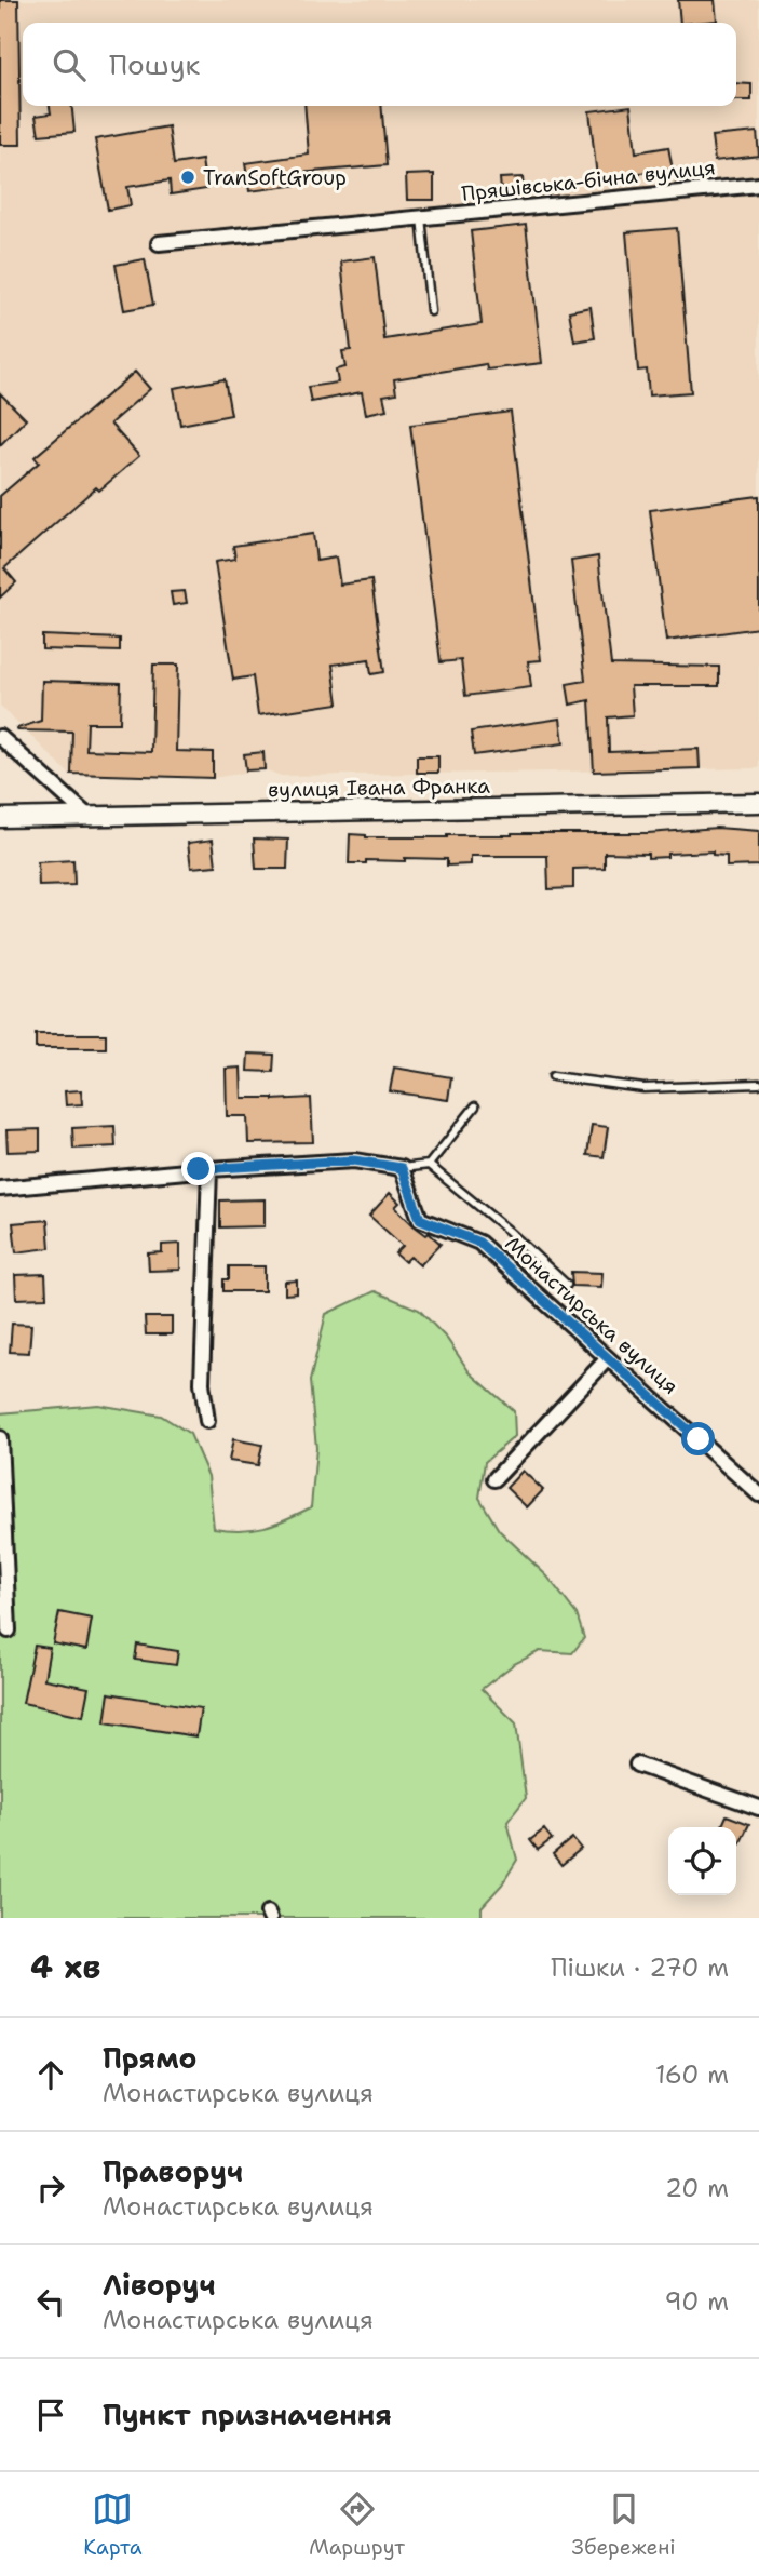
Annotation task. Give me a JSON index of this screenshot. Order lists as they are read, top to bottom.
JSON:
{
  "streets": {
    "street": ["Пряшівська-бічна вулиця", "вулиця Івана Франка", "Монастирська вулиця"]
  },
  "places": ["TranSoftGroup"],
  "page": {
    "search": "Пошук",
    "heading": ["4 хв", "Пішки · 270 m"],
    "list": [
      ["Прямо", "Монастирська вулиця", "160 m"],
      ["Праворуч", "Монастирська вулиця", "20 m"],
      ["Ліворуч", "Монастирська вулиця", "90 m"],
      "Пункт призначення"
    ],
    "nav": ["Карта", "Маршрут", "Збережені"]
  }
}
